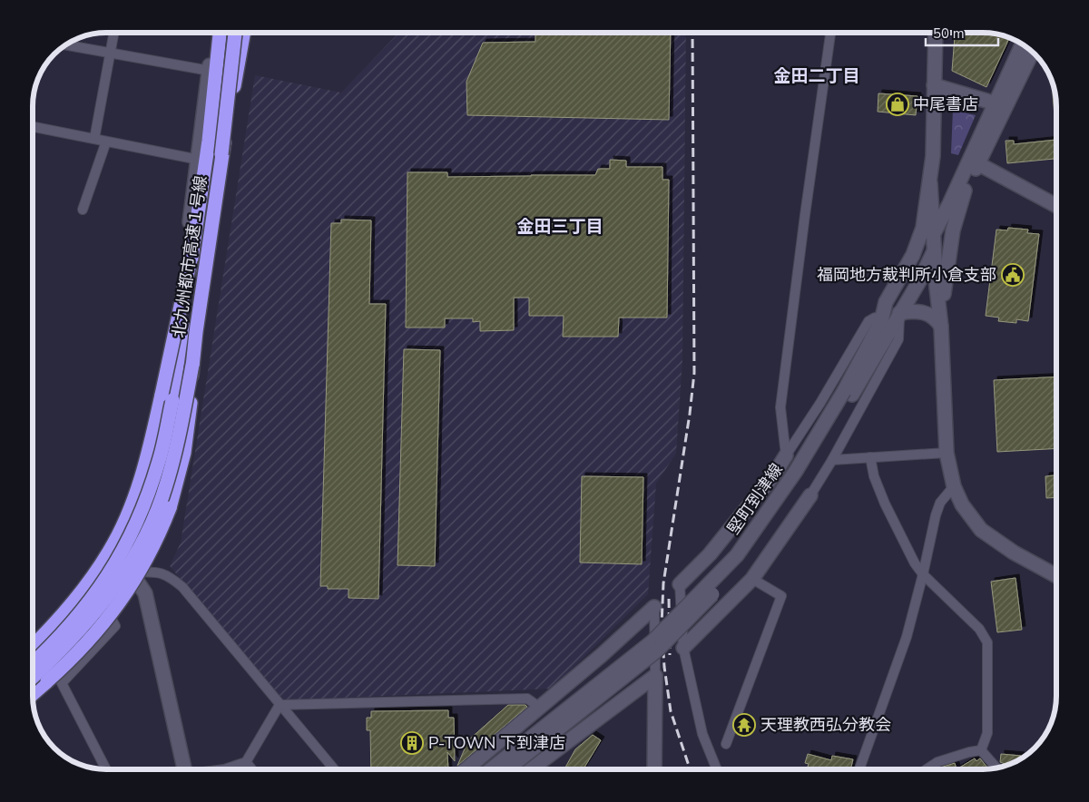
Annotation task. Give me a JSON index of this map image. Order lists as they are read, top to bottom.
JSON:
{
  "streets": {
    "highway": ["北九州都市高速１号線"],
    "street": ["堅町到津線"]
  },
  "districts": ["金田二丁目", "金田三丁目"],
  "places": {
    "shop": ["中尾書店"],
    "public building": ["福岡地方裁判所小倉支部"],
    "temple": ["天理教西弘分教会"],
    "building": ["P-TOWN 下到津店"]
  },
  "scale_bar": "50 m"
}
